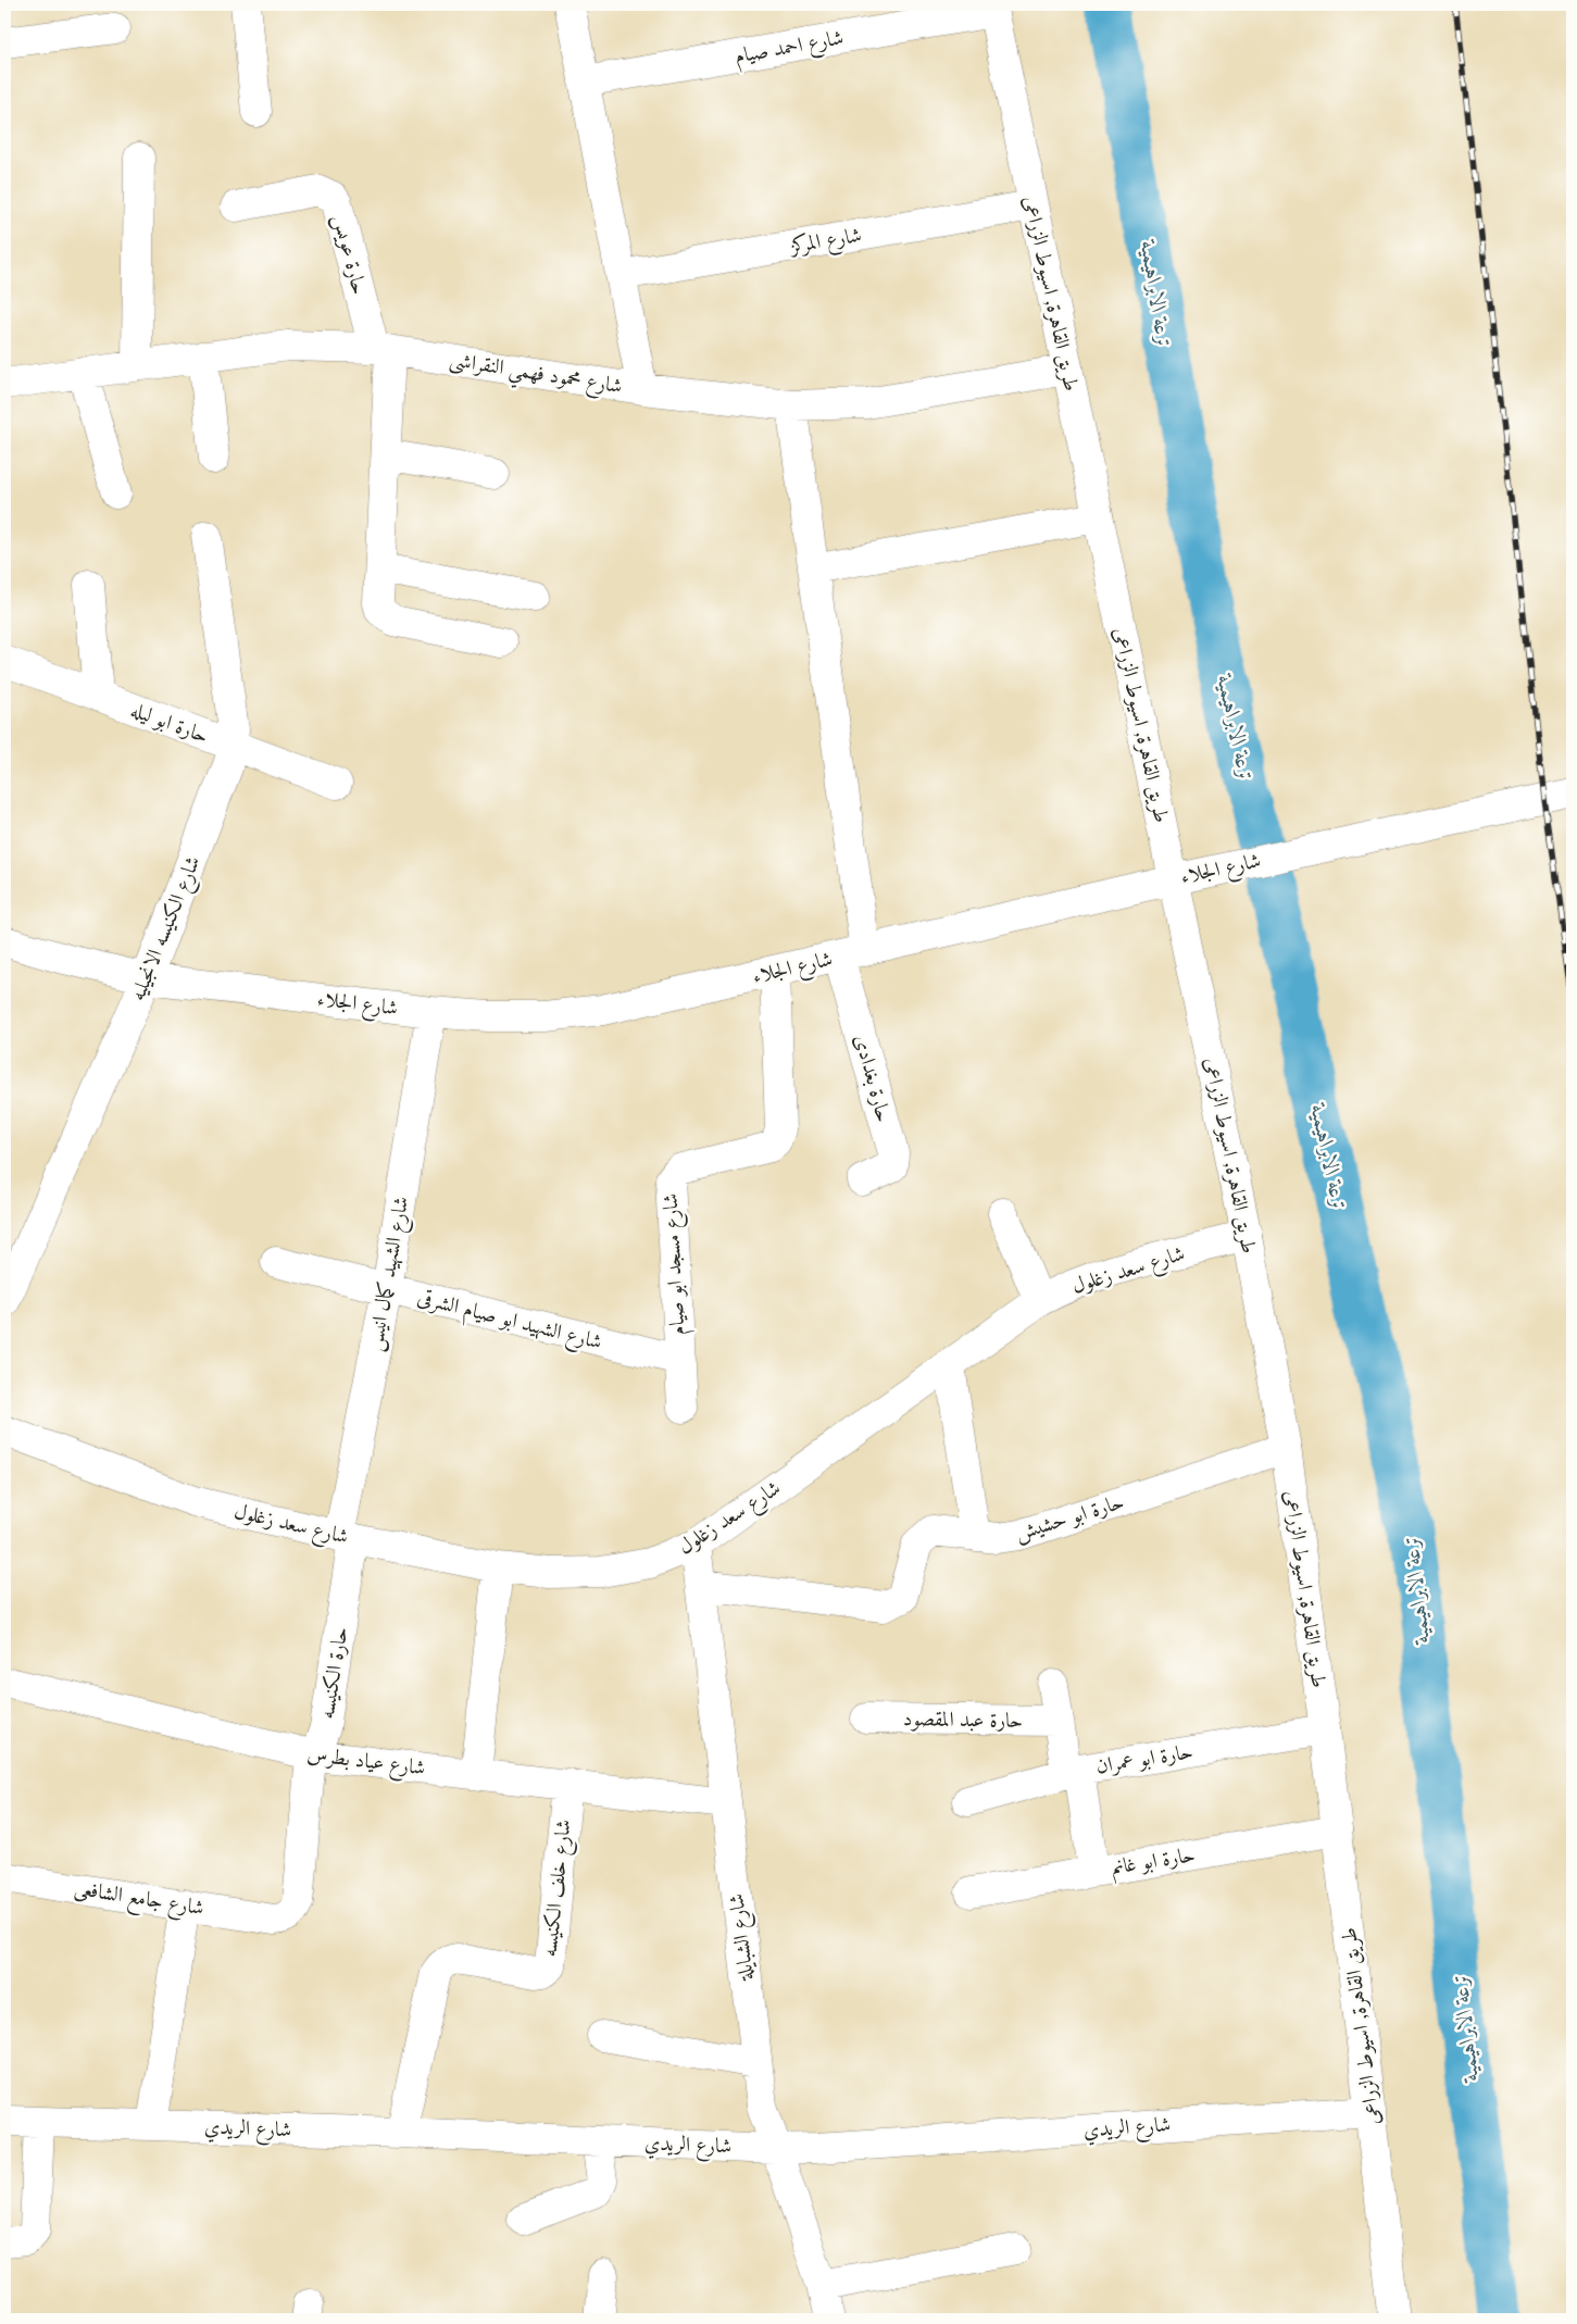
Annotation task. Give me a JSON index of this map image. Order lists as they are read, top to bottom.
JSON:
{
  "streets": {
    "main road": [
      "شارع احمد صيام",
      "شارع المركز",
      "حارة عويس",
      "طريق القاهرة, اسيوط الزراعى",
      "شارع محمود فهمي النقراشى",
      "حارة ابو ليله",
      "شارع الجلاء",
      "شارع الكنيسه الانجيليه",
      "حارة بغدادى",
      "شارع مسجد ابو صيام",
      "شارع سعد زغلول",
      "شارع الشهيد كمال انيس",
      "شارع الشهيد ابو صيام الشرقى",
      "حارة ابو حشيش",
      "حارة الكنيسه",
      "حارة عبد المقصود",
      "حارة ابو عمران",
      "شارع عياد بطرس",
      "حارة ابو غانم",
      "شارع خلف الكنيسه",
      "شارع جامع الشافعى",
      "شارع الشبايلة",
      "شارع الريدي"
    ]
  },
  "crossings": [
    ["شارع احمد صيام", "طريق القاهرة, اسيوط الزراعى"],
    ["شارع المركز", "طريق القاهرة, اسيوط الزراعى"],
    ["حارة عويس", "شارع محمود فهمي النقراشى"],
    ["طريق القاهرة, اسيوط الزراعى", "شارع محمود فهمي النقراشى"],
    ["طريق القاهرة, اسيوط الزراعى", "شارع الجلاء"],
    ["طريق القاهرة, اسيوط الزراعى", "شارع سعد زغلول"],
    ["طريق القاهرة, اسيوط الزراعى", "حارة ابو حشيش"],
    ["طريق القاهرة, اسيوط الزراعى", "حارة ابو عمران"],
    ["طريق القاهرة, اسيوط الزراعى", "حارة ابو غانم"],
    ["طريق القاهرة, اسيوط الزراعى", "شارع الريدي"],
    ["حارة ابو ليله", "شارع الكنيسه الانجيليه"],
    ["شارع الجلاء", "شارع الكنيسه الانجيليه"],
    ["شارع الجلاء", "حارة بغدادى"],
    ["شارع الجلاء", "شارع مسجد ابو صيام"],
    ["شارع الجلاء", "شارع الشهيد كمال انيس"],
    ["شارع مسجد ابو صيام", "شارع الشهيد ابو صيام الشرقى"],
    ["شارع سعد زغلول", "شارع الشهيد كمال انيس"],
    ["شارع سعد زغلول", "حارة الكنيسه"],
    ["شارع سعد زغلول", "شارع الشبايلة"],
    ["شارع الشهيد كمال انيس", "شارع الشهيد ابو صيام الشرقى"],
    ["شارع الشهيد كمال انيس", "حارة الكنيسه"],
    ["حارة ابو حشيش", "شارع الشبايلة"],
    ["حارة الكنيسه", "شارع عياد بطرس"],
    ["حارة الكنيسه", "شارع جامع الشافعى"],
    ["شارع عياد بطرس", "شارع خلف الكنيسه"],
    ["شارع عياد بطرس", "شارع الشبايلة"],
    ["شارع خلف الكنيسه", "شارع الريدي"],
    ["شارع الشبايلة", "شارع الريدي"]
  ],
  "water": ["ترعة الابراهيمية"]
}
